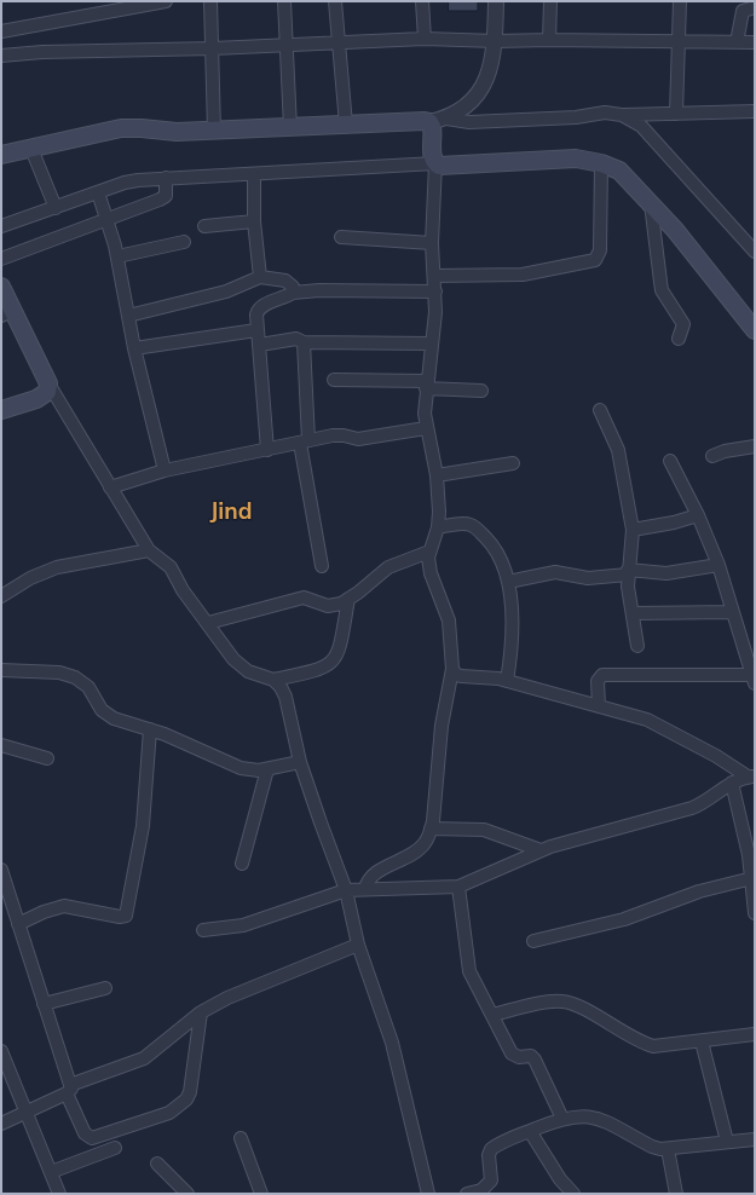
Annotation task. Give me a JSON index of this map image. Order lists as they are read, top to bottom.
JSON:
{
  "districts": ["Jind"]
}
